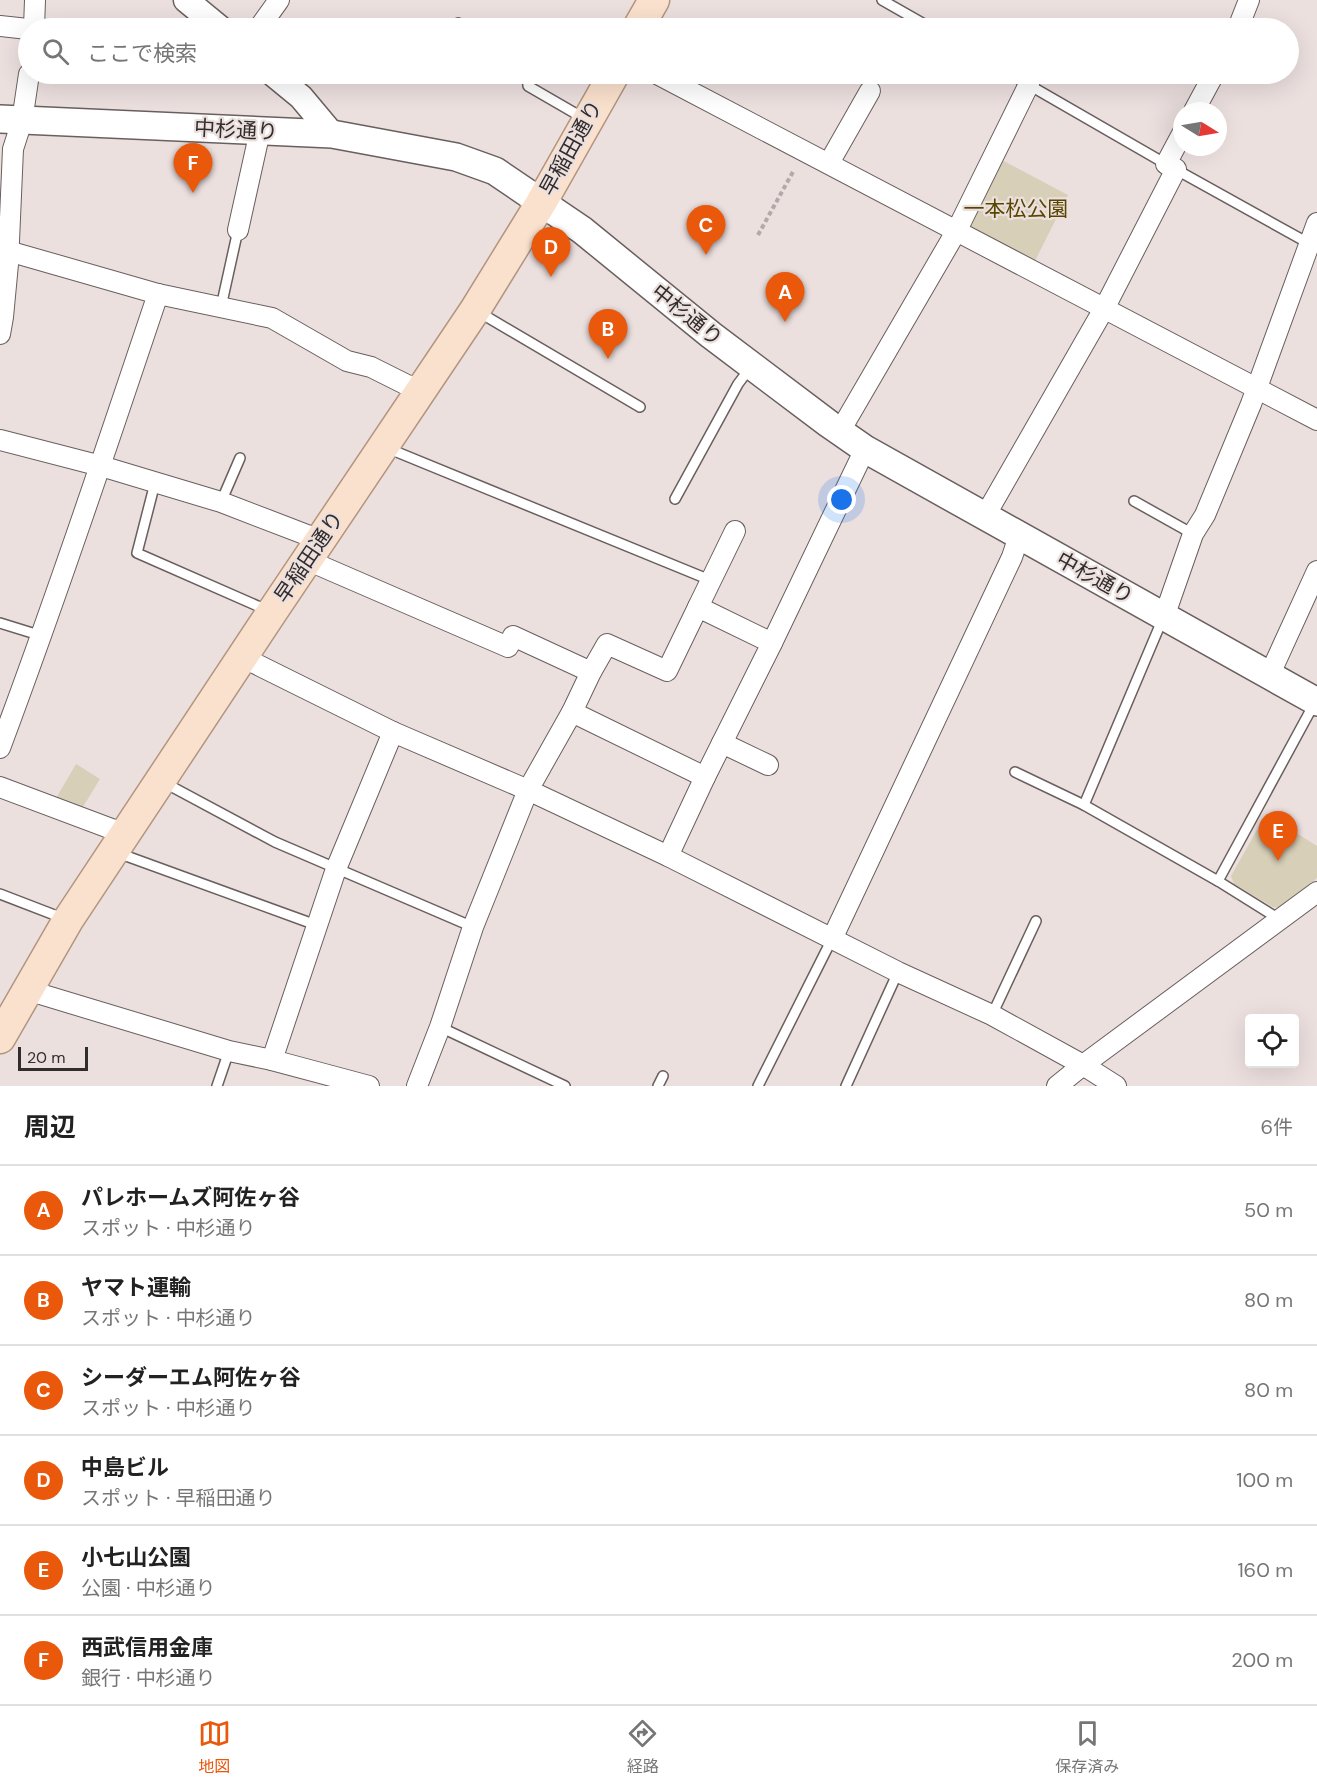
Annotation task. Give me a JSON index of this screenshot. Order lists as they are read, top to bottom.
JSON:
{
  "streets": {
    "main road": ["中杉通り", "早稲田通り"]
  },
  "crossings": [
    ["中杉通り", "早稲田通り"]
  ],
  "parks": ["一本松公園"],
  "scale_bar": "20 m",
  "north": "right",
  "page": {
    "search": "ここで検索",
    "pins": [
      "F",
      "C",
      "D",
      "A",
      "B",
      "E"
    ],
    "scale": "20 m",
    "heading": ["周辺", "6件"],
    "list": [
      {
        "mark": "A",
        "name": "パレホームズ阿佐ヶ谷",
        "note": "スポット · 中杉通り",
        "value": "50 m"
      },
      {
        "mark": "B",
        "name": "ヤマト運輸",
        "note": "スポット · 中杉通り",
        "value": "80 m"
      },
      {
        "mark": "C",
        "name": "シーダーエム阿佐ヶ谷",
        "note": "スポット · 中杉通り",
        "value": "80 m"
      },
      {
        "mark": "D",
        "name": "中島ビル",
        "note": "スポット · 早稲田通り",
        "value": "100 m"
      },
      {
        "mark": "E",
        "name": "小七山公園",
        "note": "公園 · 中杉通り",
        "value": "160 m"
      },
      {
        "mark": "F",
        "name": "西武信用金庫",
        "note": "銀行 · 中杉通り",
        "value": "200 m"
      }
    ],
    "nav": ["地図", "経路", "保存済み"]
  }
}
